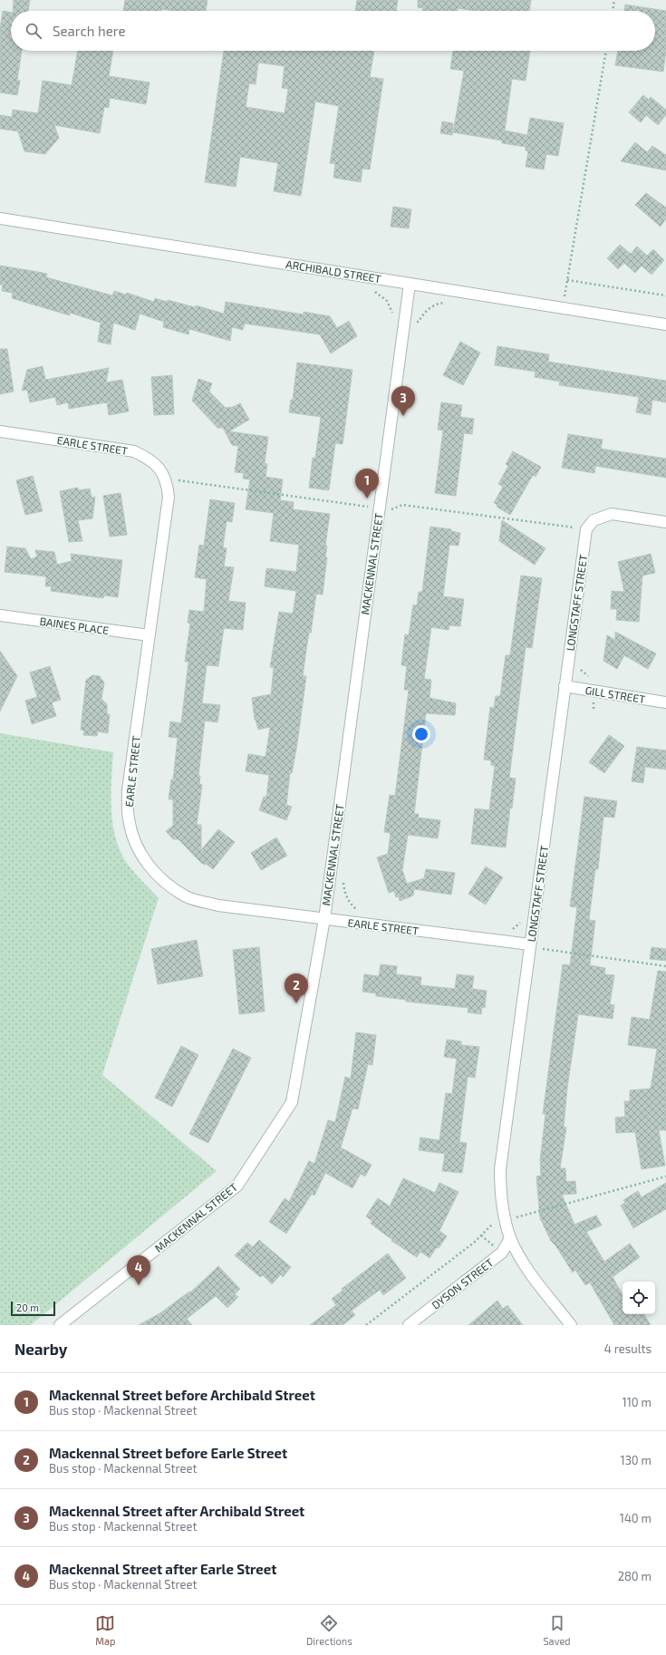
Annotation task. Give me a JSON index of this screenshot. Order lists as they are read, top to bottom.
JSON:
{
  "streets": {
    "street": [
      "ARCHIBALD STREET",
      "EARLE STREET",
      "MACKENNAL STREET",
      "LONGSTAFF STREET",
      "BAINES PLACE",
      "GILL STREET",
      "DYSON STREET"
    ]
  },
  "crossings": [
    ["ARCHIBALD STREET", "MACKENNAL STREET"],
    ["EARLE STREET", "MACKENNAL STREET"],
    ["EARLE STREET", "LONGSTAFF STREET"],
    ["EARLE STREET", "BAINES PLACE"],
    ["LONGSTAFF STREET", "GILL STREET"],
    ["LONGSTAFF STREET", "DYSON STREET"]
  ],
  "scale_bar": "20 m",
  "page": {
    "search": "Search here",
    "pins": [
      "3",
      "1",
      "2",
      "4"
    ],
    "scale": "20 m",
    "heading": ["Nearby", "4 results"],
    "list": [
      {
        "mark": "1",
        "name": "Mackennal Street before Archibald Street",
        "note": "Bus stop · Mackennal Street",
        "value": "110 m"
      },
      {
        "mark": "2",
        "name": "Mackennal Street before Earle Street",
        "note": "Bus stop · Mackennal Street",
        "value": "130 m"
      },
      {
        "mark": "3",
        "name": "Mackennal Street after Archibald Street",
        "note": "Bus stop · Mackennal Street",
        "value": "140 m"
      },
      {
        "mark": "4",
        "name": "Mackennal Street after Earle Street",
        "note": "Bus stop · Mackennal Street",
        "value": "280 m"
      }
    ],
    "nav": ["Map", "Directions", "Saved"]
  }
}
